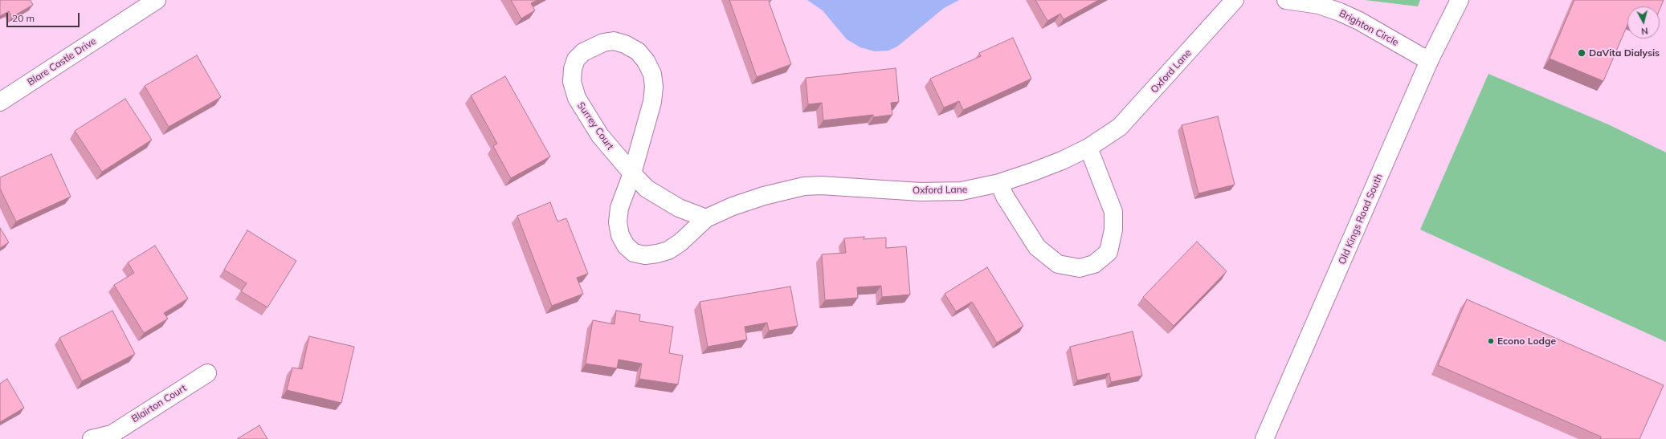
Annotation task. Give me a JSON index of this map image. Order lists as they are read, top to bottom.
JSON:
{
  "streets": {
    "street": [
      "Brighton Circle",
      "Blare Castle Drive",
      "Oxford Lane",
      "Surrey Court",
      "Old Kings Road South",
      "Blairton Court"
    ]
  },
  "crossings": [
    ["Brighton Circle", "Old Kings Road South"],
    ["Oxford Lane", "Surrey Court"]
  ],
  "places": ["DaVita Dialysis", "Econo Lodge"],
  "scale_bar": "20 m",
  "north": "bottom"
}
